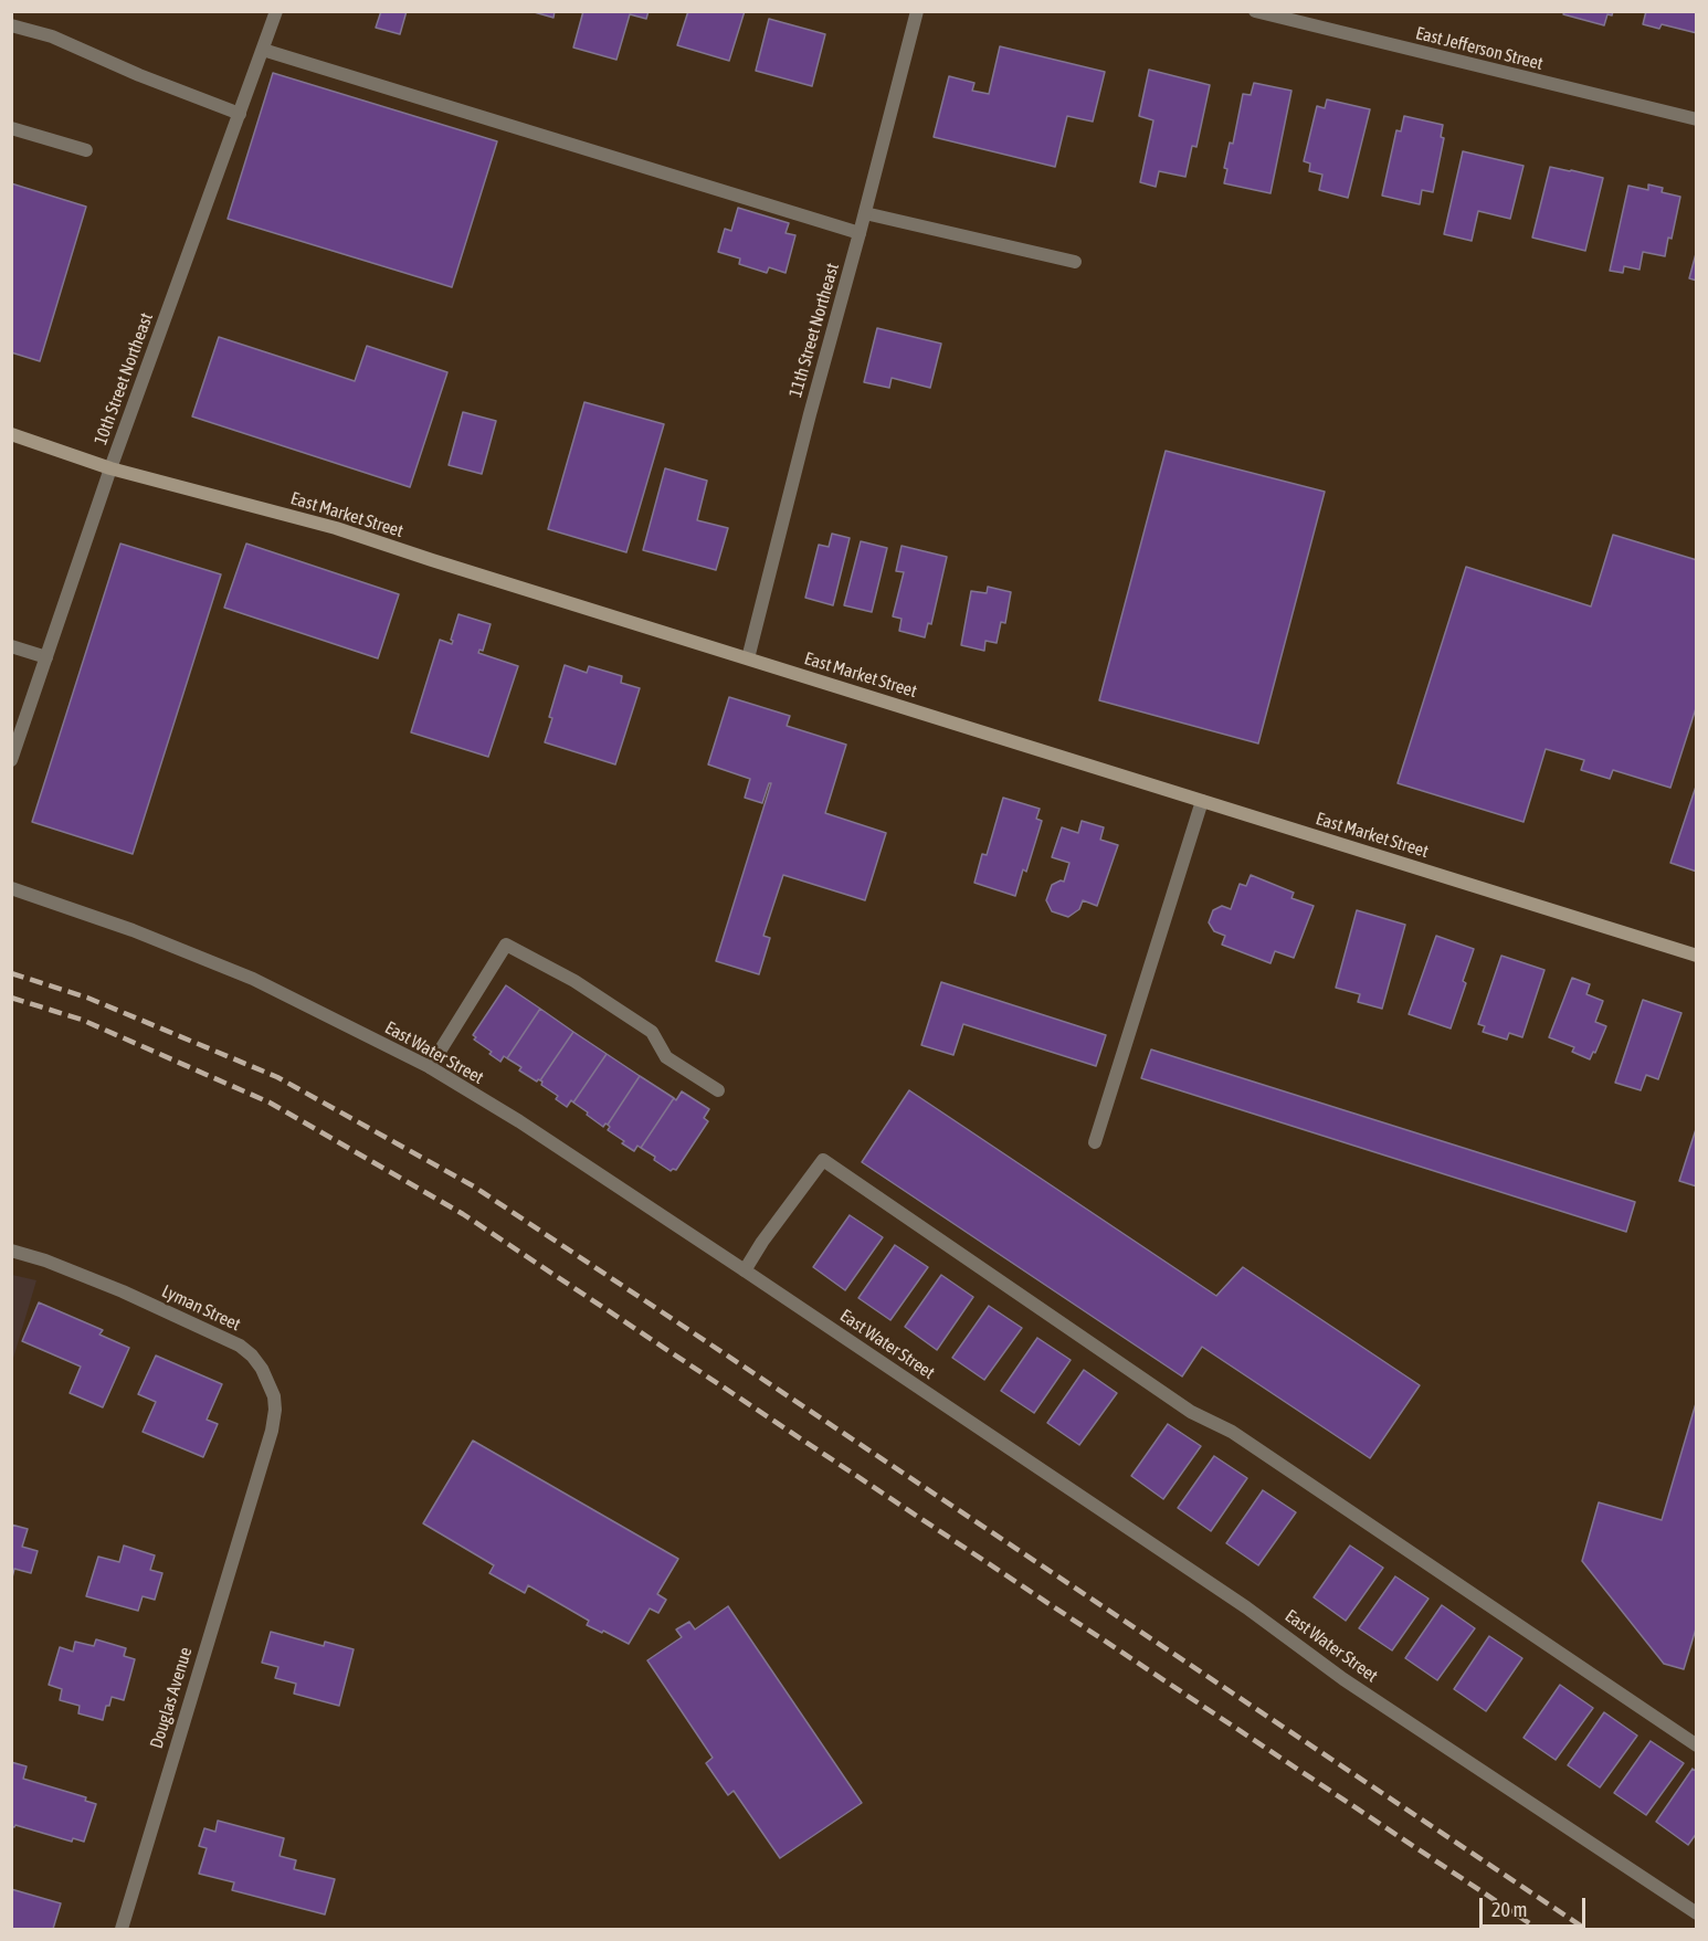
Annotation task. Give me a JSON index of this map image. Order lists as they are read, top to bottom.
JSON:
{
  "streets": {
    "main road": ["East Market Street"],
    "street": [
      "East Jefferson Street",
      "11th Street Northeast",
      "10th Street Northeast",
      "East Water Street",
      "Lyman Street",
      "Douglas Avenue"
    ]
  },
  "crossings": [
    ["11th Street Northeast", "East Market Street"],
    ["10th Street Northeast", "East Market Street"],
    ["Lyman Street", "Douglas Avenue"]
  ],
  "scale_bar": "20 m"
}
